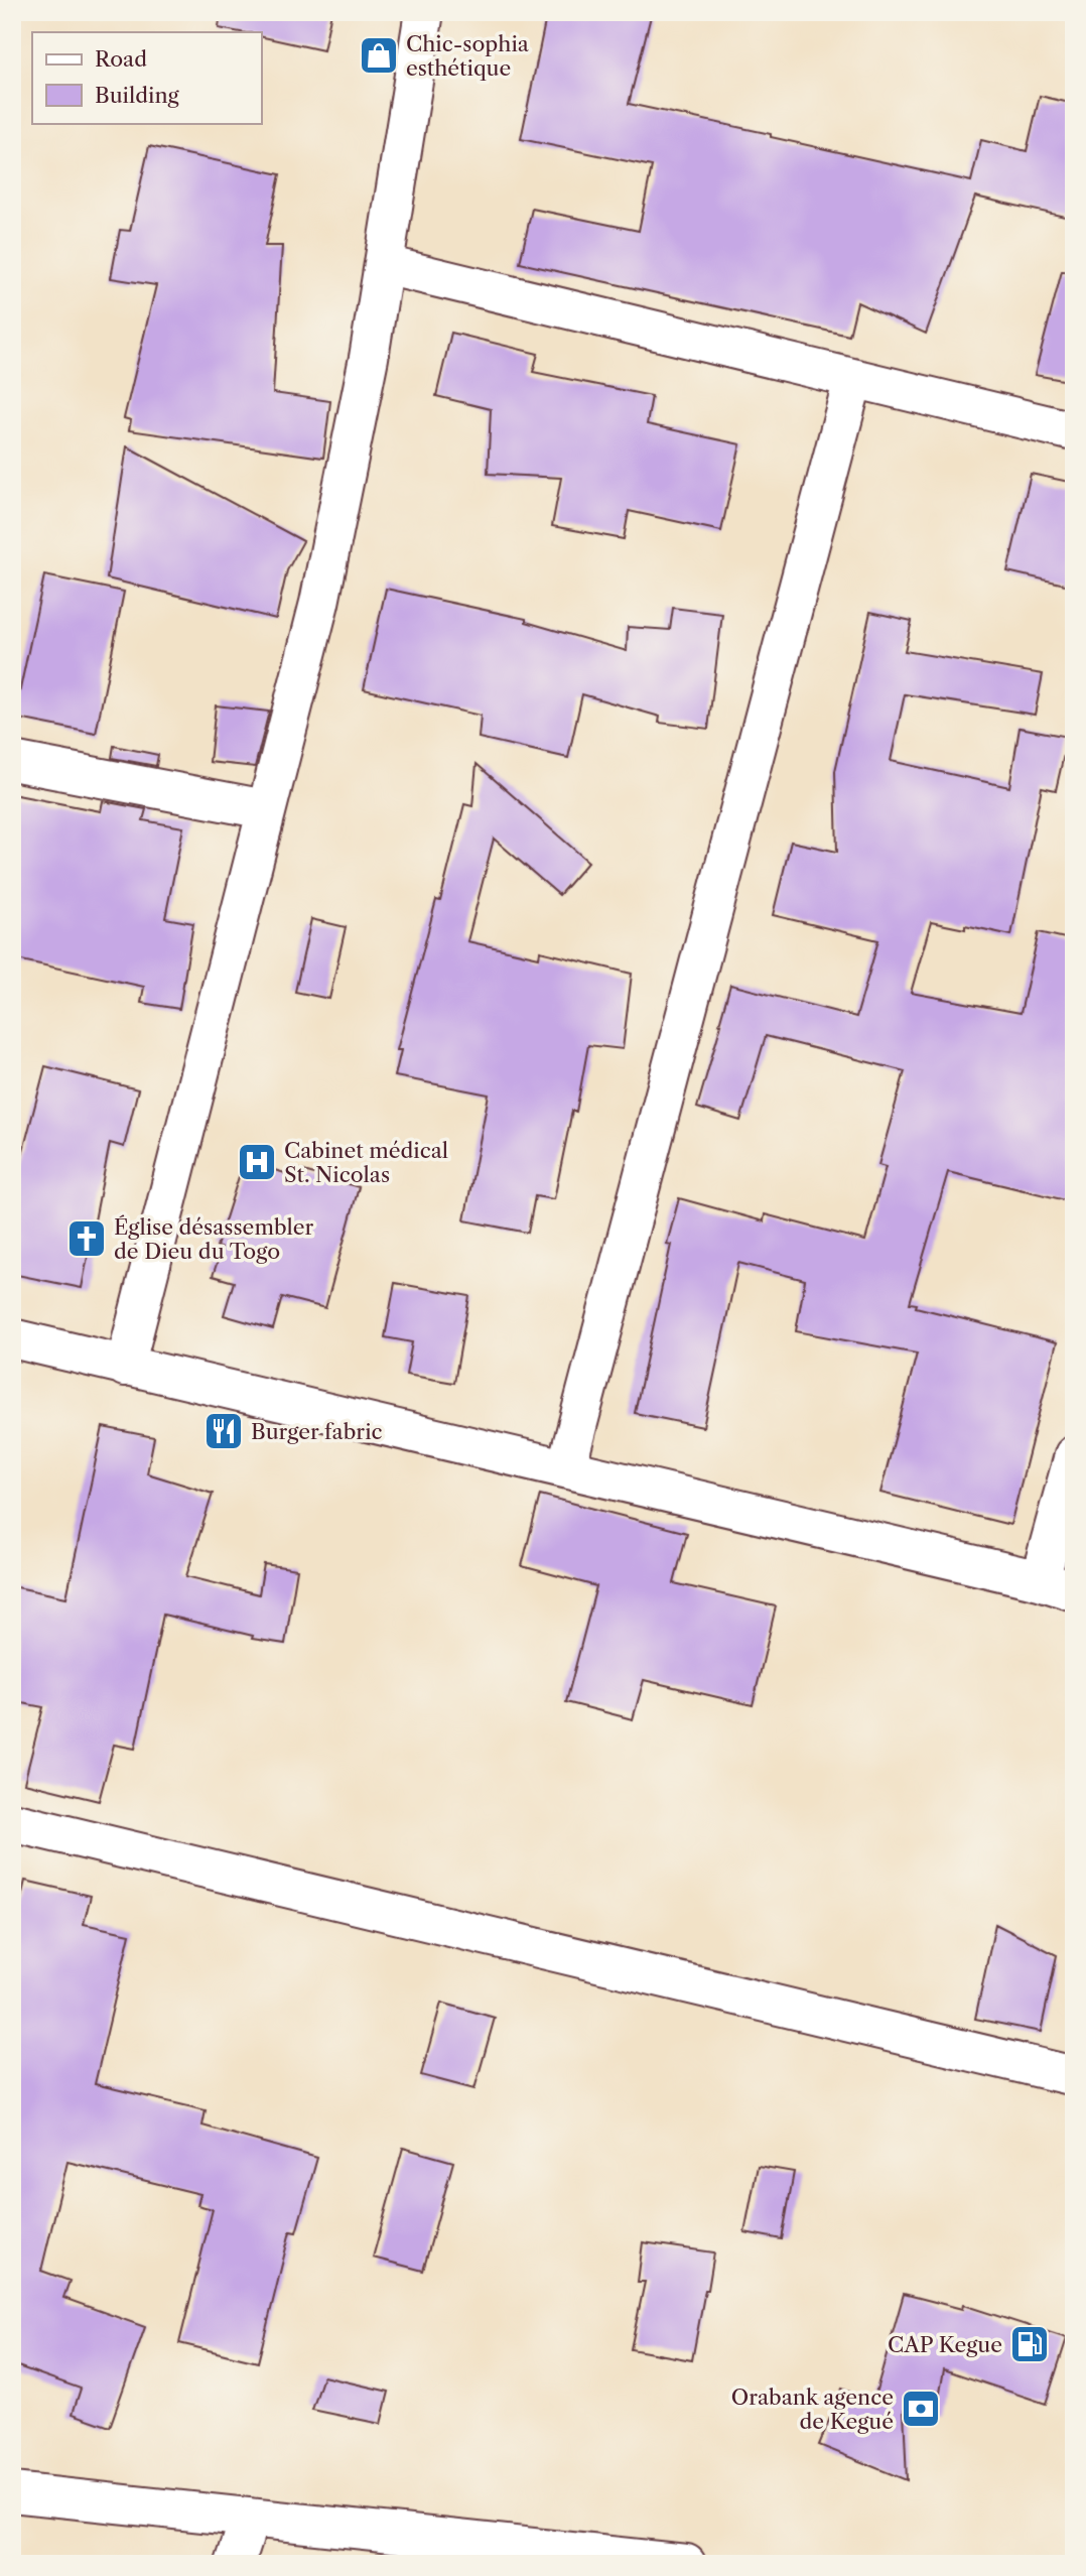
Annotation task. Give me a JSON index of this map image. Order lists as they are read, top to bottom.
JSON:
{
  "places": {
    "shop": ["Chic-sophia esthétique"],
    "hospital": ["Cabinet médical St. Nicolas"],
    "church": ["Église désassembler de Dieu du Togo"],
    "restaurant": ["Burger fabric"],
    "fuel station": ["CAP Kegue"],
    "bank": ["Orabank agence de Kegué"]
  },
  "legend": ["Road", "Building"]
}
